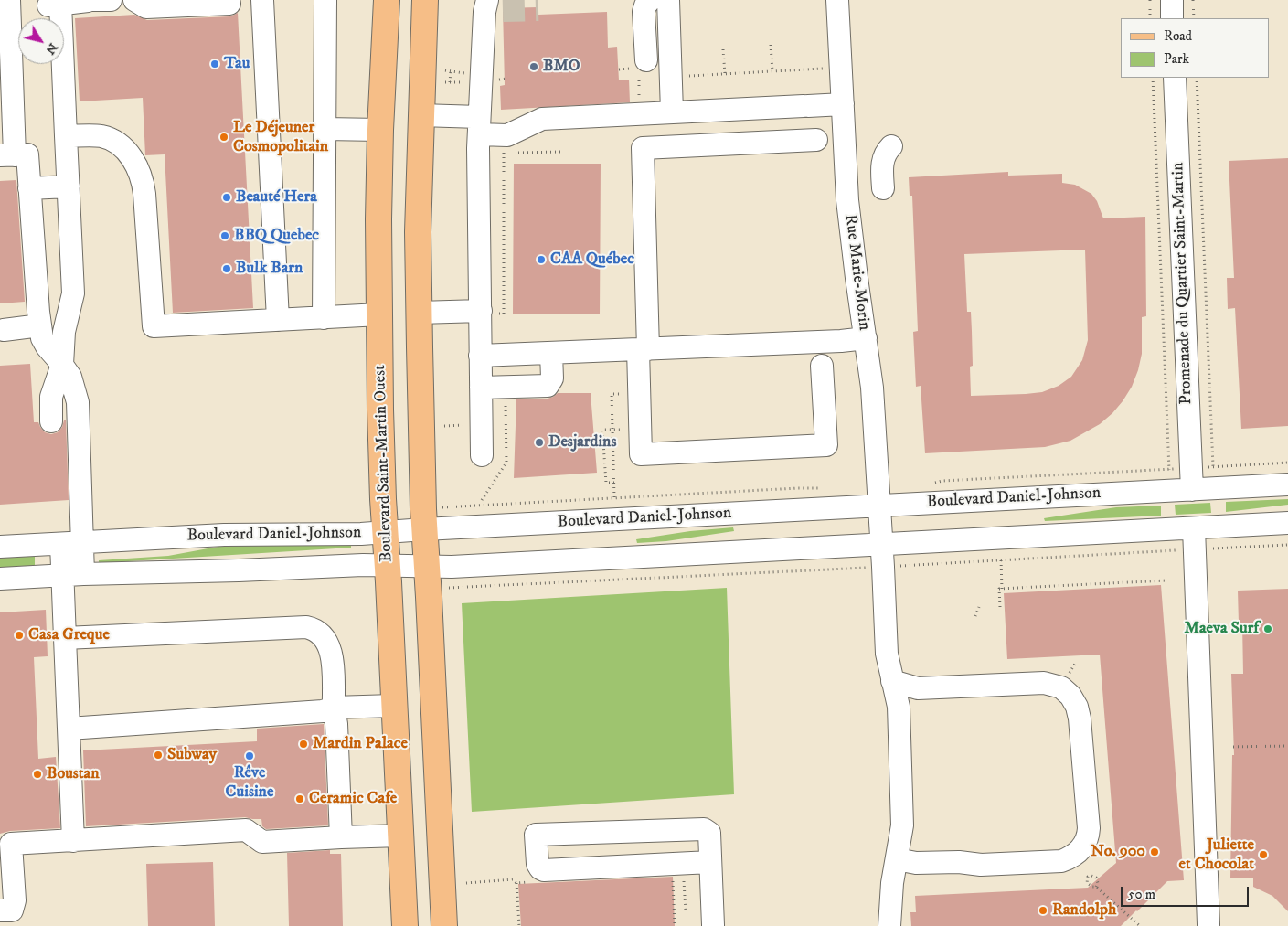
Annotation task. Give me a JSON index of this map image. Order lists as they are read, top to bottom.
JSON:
{
  "streets": {
    "main road": ["Boulevard Saint-Martin Ouest"],
    "street": ["Rue Marie-Morin", "Promenade du Quartier Saint-Martin", "Boulevard Daniel-Johnson"]
  },
  "crossings": [
    ["Rue Marie-Morin", "Boulevard Daniel-Johnson"],
    ["Promenade du Quartier Saint-Martin", "Boulevard Daniel-Johnson"],
    ["Boulevard Saint-Martin Ouest", "Boulevard Daniel-Johnson"]
  ],
  "places": [
    "Tau",
    "BMO",
    "Le Déjeuner Cosmopolitain",
    "Beauté Hera",
    "BBQ Quebec",
    "CAA Québec",
    "Bulk Barn",
    "Desjardins",
    "Maeva Surf",
    "Casa Greque",
    "Mardin Palace",
    "Subway",
    "Rêve Cuisine",
    "Boustan",
    "Ceramic Cafe",
    "No. 900",
    "Juliette et Chocolat",
    "Randolph"
  ],
  "legend": ["Road", "Park"],
  "scale_bar": "50 m",
  "north": "bottom right"
}
